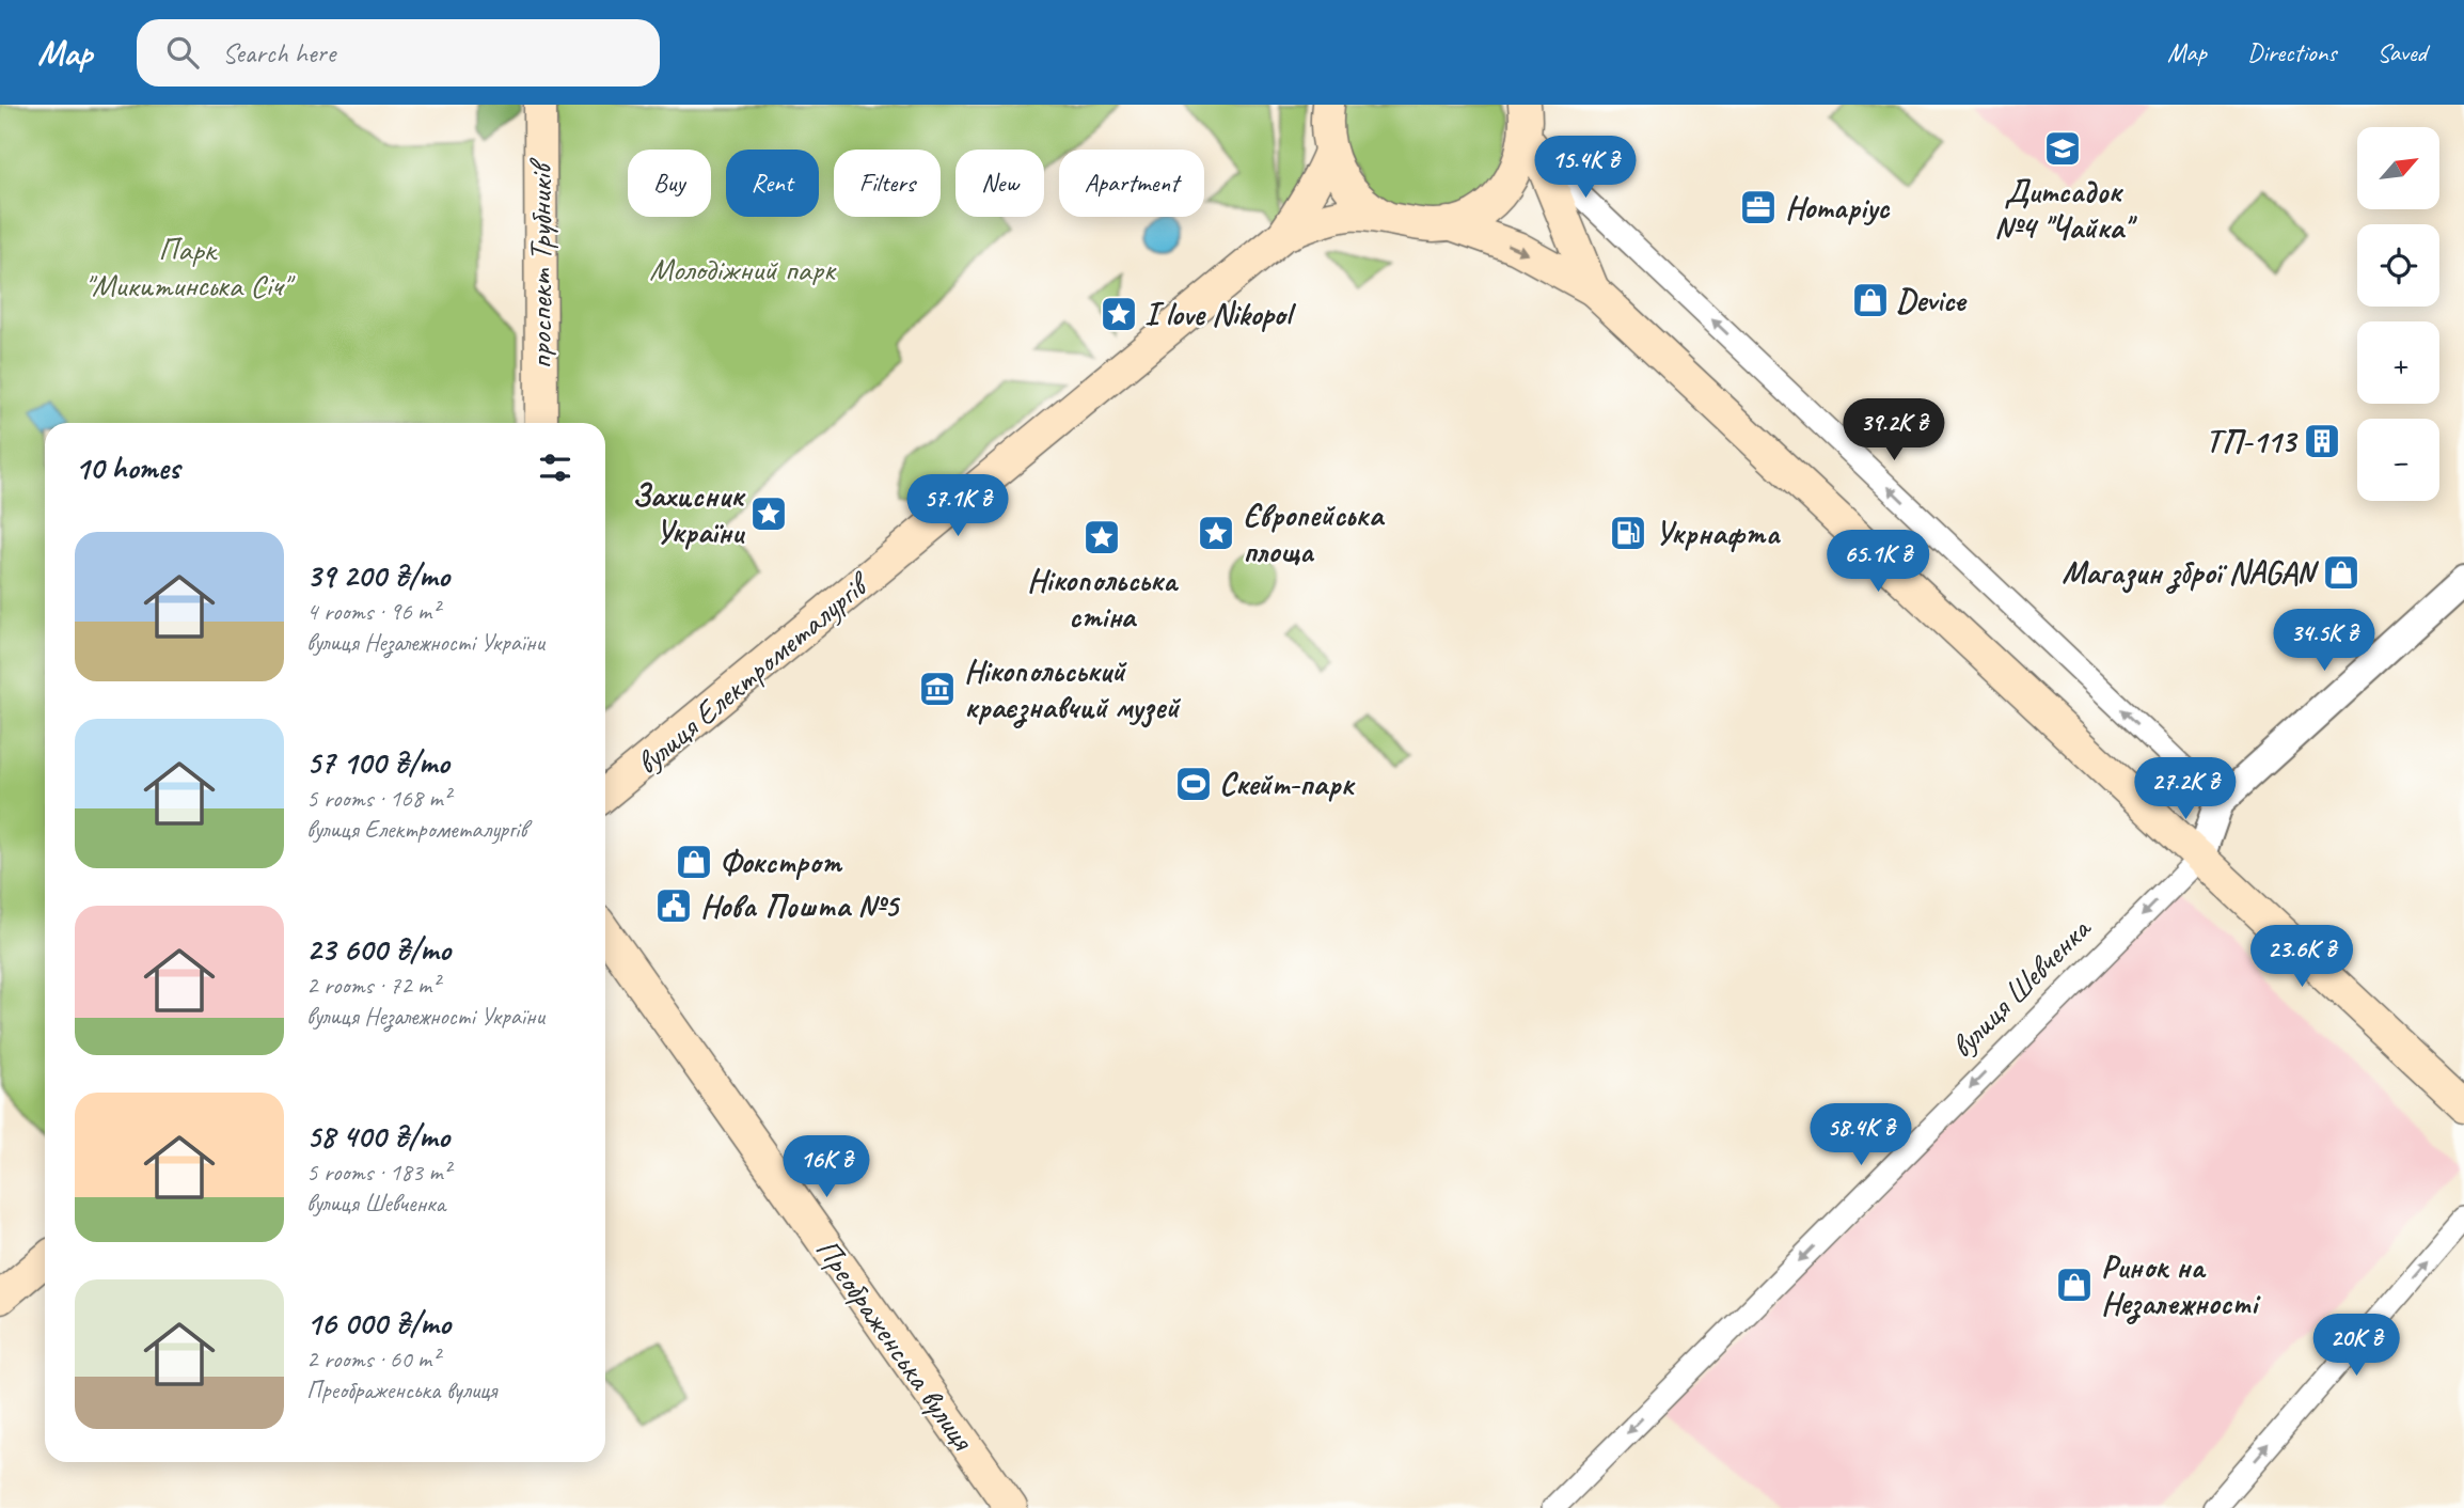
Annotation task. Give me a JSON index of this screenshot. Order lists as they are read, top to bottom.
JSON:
{
  "streets": {
    "main road": ["проспект Трубників", "вулиця Електрометалургів", "Преображенська вулиця"],
    "street": ["вулиця Шевченка"]
  },
  "one_way": ["вулиця Шевченка"],
  "parks": ["Парк \"Микитинська Січ\"", "Молодіжний парк"],
  "places": {
    "school or university": ["Дитсадок №4 \"Чайка\""],
    "office": ["Нотаріус"],
    "shop": [
      "Device",
      "Магазин зброї NAGAN",
      "Фокстрот",
      "Ринок на Незалежності"
    ],
    "place": [
      "I love Nikopol",
      "Захисник України",
      "Європейська площа",
      "Нікопольська стіна"
    ],
    "building": ["ТП-113"],
    "fuel station": ["Укрнафта"],
    "museum": ["Нiкопольський краєзнавчий музей"],
    "sports": ["Скейт-парк"],
    "public building": ["Нова Пошта №5"]
  },
  "north": "top right",
  "page": {
    "header": "Map",
    "search": "Search here",
    "nav": ["Map", "Directions", "Saved"],
    "map_buttons": ["+", "−"],
    "price": [
      "15.4K ₴",
      "39.2K ₴",
      "57.1K ₴",
      "65.1K ₴",
      "34.5K ₴",
      "27.2K ₴",
      "23.6K ₴",
      "58.4K ₴",
      "16K ₴",
      "20K ₴"
    ],
    "chip": [
      "Buy",
      "Rent",
      "Filters",
      "New",
      "Apartment"
    ],
    "heading": "10 homes",
    "list": [
      {
        "name": "39 200 ₴/mo",
        "note": "4 rooms · 96 m² · вулиця Незалежності України"
      },
      {
        "name": "57 100 ₴/mo",
        "note": "5 rooms · 168 m² · вулиця Електрометалургів"
      },
      {
        "name": "23 600 ₴/mo",
        "note": "2 rooms · 72 m² · вулиця Незалежності України"
      },
      {
        "name": "58 400 ₴/mo",
        "note": "5 rooms · 183 m² · вулиця Шевченка"
      },
      {
        "name": "16 000 ₴/mo",
        "note": "2 rooms · 60 m² · Преображенська вулиця"
      }
    ]
  }
}
